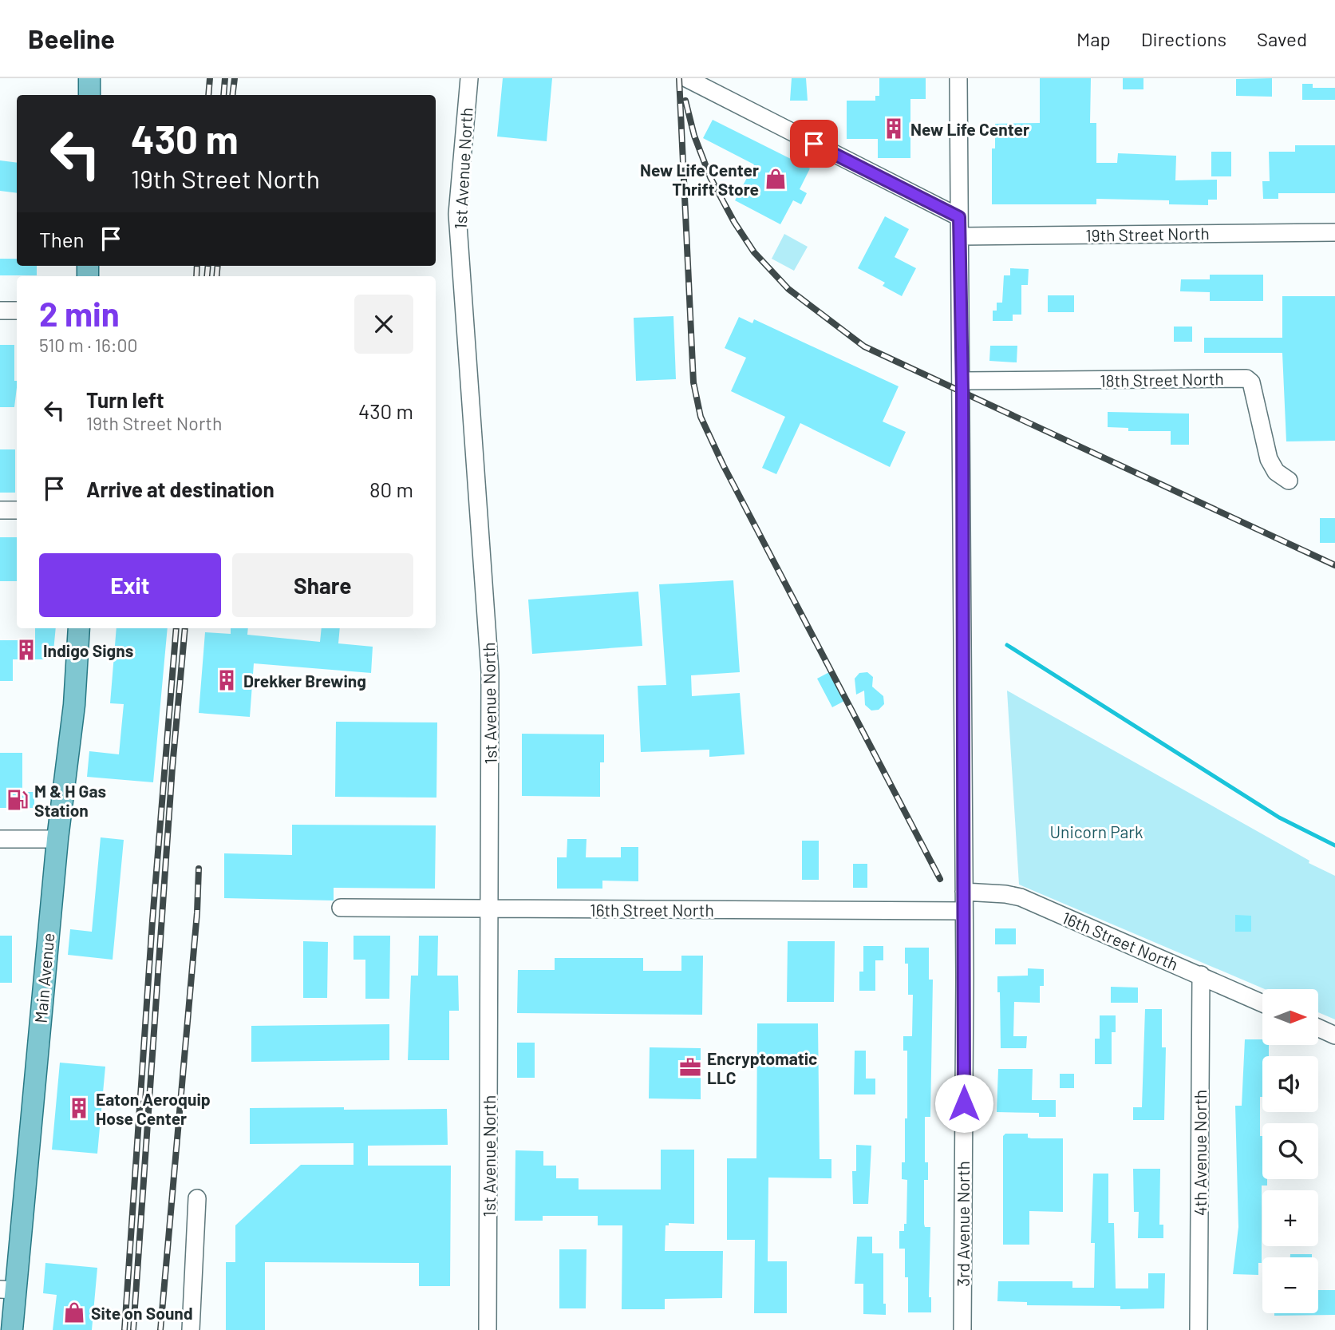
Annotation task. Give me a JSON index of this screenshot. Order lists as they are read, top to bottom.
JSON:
{
  "streets": {
    "main road": ["Main Avenue"],
    "street": [
      "1st Avenue North",
      "19th Street North",
      "18th Street North",
      "16th Street North",
      "4th Avenue North",
      "3rd Avenue North"
    ]
  },
  "crossings": [
    ["1st Avenue North", "16th Street North"],
    ["19th Street North", "3rd Avenue North"],
    ["18th Street North", "3rd Avenue North"],
    ["16th Street North", "4th Avenue North"],
    ["16th Street North", "3rd Avenue North"]
  ],
  "parks": ["Unicorn Park"],
  "places": {
    "building": [
      "New Life Center",
      "Indigo Signs",
      "Drekker Brewing",
      "Eaton Aeroquip Hose Center"
    ],
    "shop": ["New Life Center Thrift Store", "Site on Sound"],
    "fuel station": ["M & H Gas Station"],
    "office": ["Encryptomatic LLC"]
  },
  "north": "right",
  "page": {
    "header": "Beeline",
    "nav": ["Map", "Directions", "Saved"],
    "turn": ["430 m", "19th Street North"],
    "then": "Then",
    "heading": ["2 min", "510 m · 16:00"],
    "list": [
      {
        "name": "Turn left",
        "note": "19th Street North",
        "value": "430 m"
      },
      {
        "name": "Arrive at destination",
        "value": "80 m"
      }
    ],
    "buttons": ["Exit", "Share"],
    "map_buttons": ["+", "−"]
  }
}
